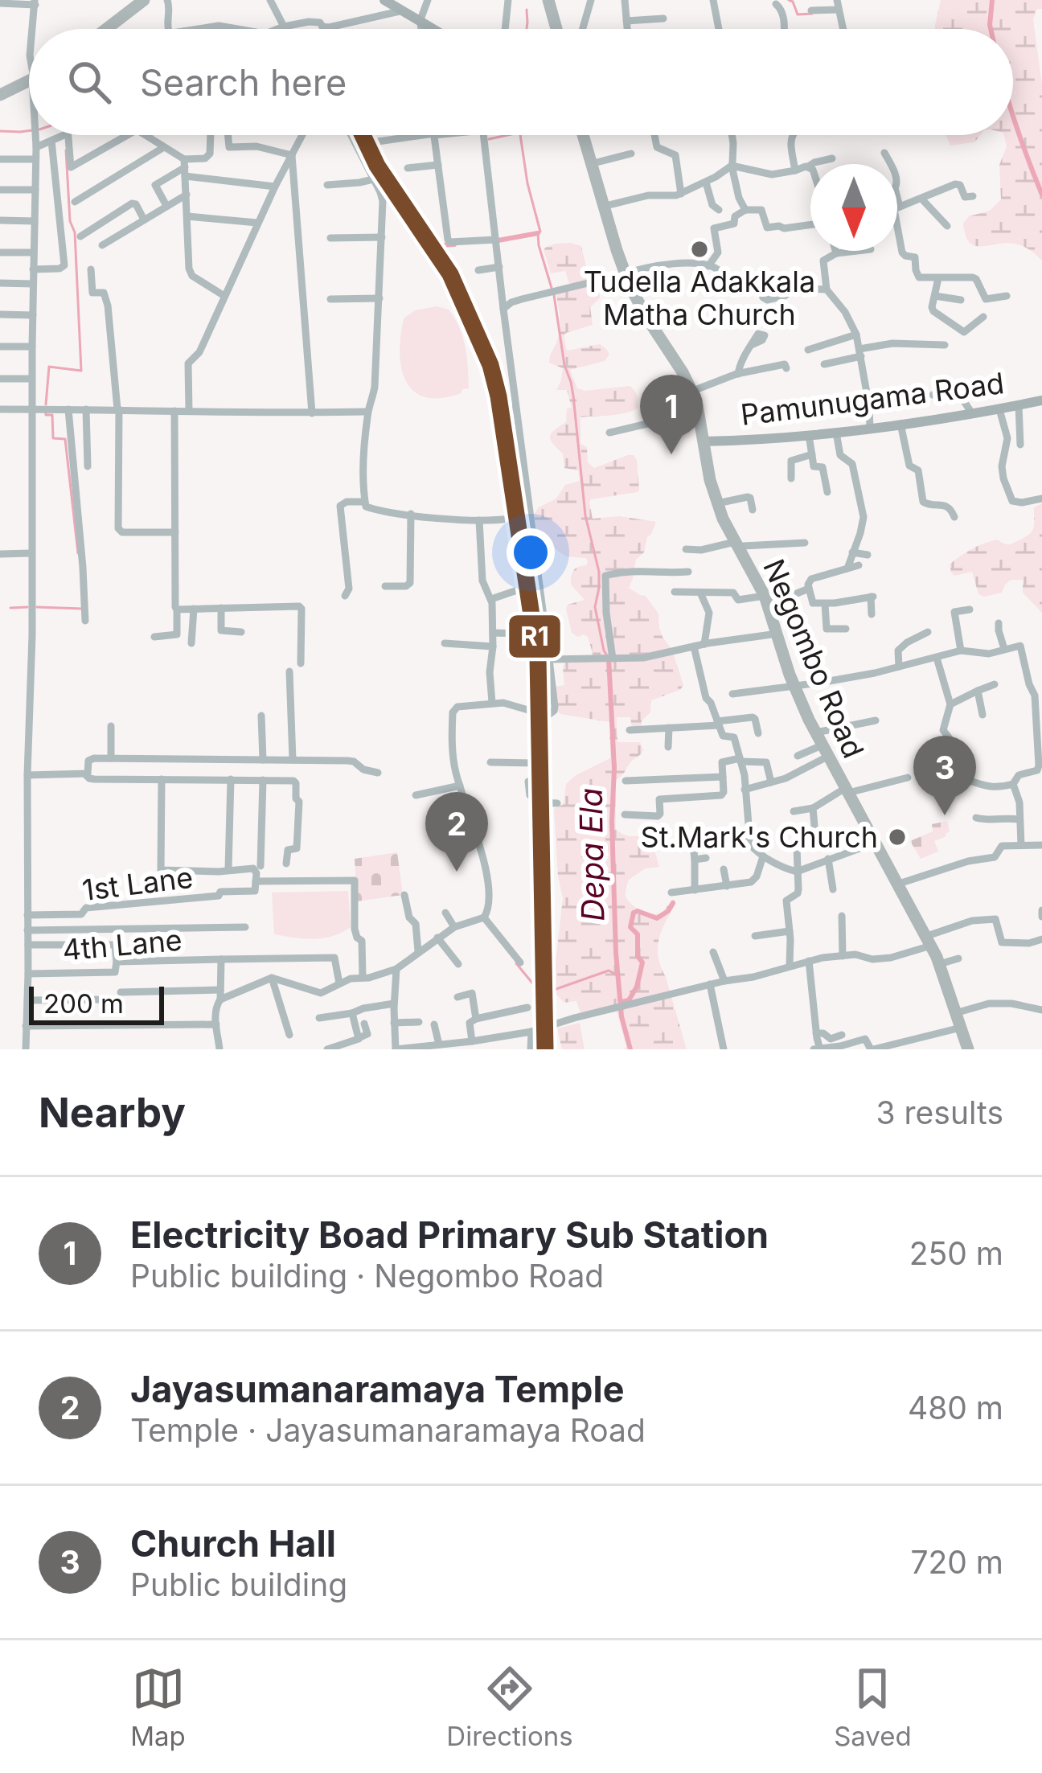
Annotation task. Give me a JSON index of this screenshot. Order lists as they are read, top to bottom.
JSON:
{
  "streets": {
    "highway": ["Negombo Road"],
    "main road": ["Pamunugama Road"],
    "street": ["1st Lane", "4th Lane"]
  },
  "crossings": [
    ["Pamunugama Road", "Negombo Road"]
  ],
  "water": ["Depa Ela"],
  "places": ["Tudella Adakkala Matha Church", "St.Mark's Church"],
  "lines": ["transit line R1"],
  "scale_bar": "200 m",
  "north": "bottom",
  "page": {
    "search": "Search here",
    "pins": ["1", "3", "2"],
    "scale": "200 m",
    "heading": ["Nearby", "3 results"],
    "list": [
      {
        "mark": "1",
        "name": "Electricity Boad Primary Sub Station",
        "note": "Public building · Negombo Road",
        "value": "250 m"
      },
      {
        "mark": "2",
        "name": "Jayasumanaramaya Temple",
        "note": "Temple · Jayasumanaramaya Road",
        "value": "480 m"
      },
      {
        "mark": "3",
        "name": "Church Hall",
        "note": "Public building",
        "value": "720 m"
      }
    ],
    "nav": ["Map", "Directions", "Saved"]
  }
}
